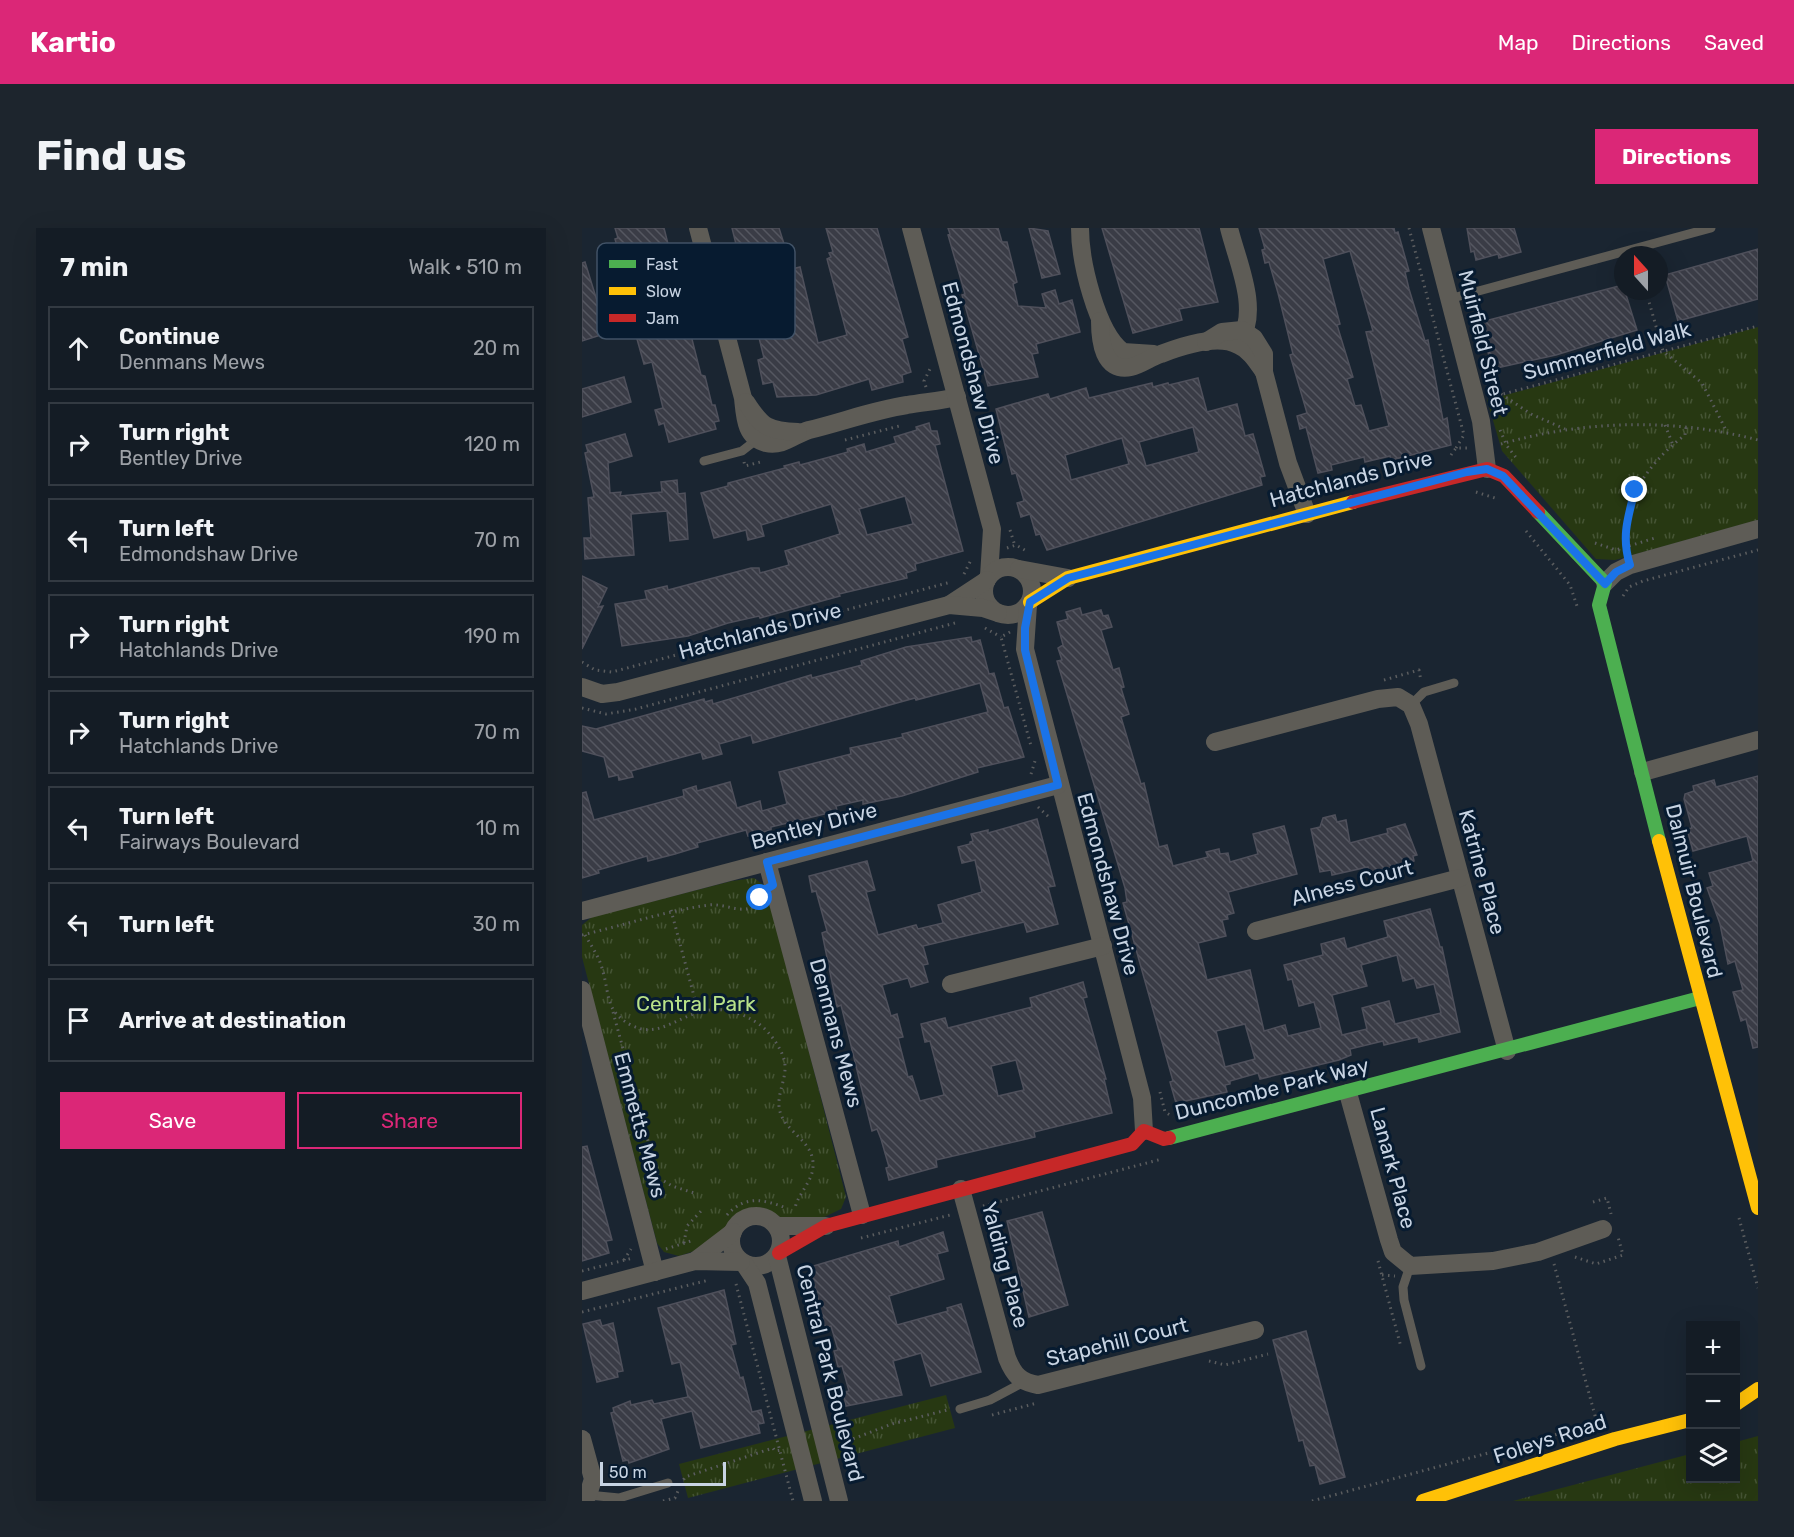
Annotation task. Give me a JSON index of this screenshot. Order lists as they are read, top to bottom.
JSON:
{
  "streets": {
    "street": [
      "Muirfield Street",
      "Edmondshaw Drive",
      "Hatchlands Drive",
      "Bentley Drive",
      "Katrine Place",
      "Alness Court",
      "Dalmuir Boulevard",
      "Denmans Mews",
      "Duncombe Park Way",
      "Emmetts Mews",
      "Lanark Place",
      "Yalding Place",
      "Stapehill Court",
      "Central Park Boulevard",
      "Foleys Road"
    ],
    "path": ["Summerfield Walk"]
  },
  "crossings": [
    ["Muirfield Street", "Hatchlands Drive"],
    ["Edmondshaw Drive", "Hatchlands Drive"],
    ["Edmondshaw Drive", "Bentley Drive"],
    ["Edmondshaw Drive", "Duncombe Park Way"],
    ["Bentley Drive", "Denmans Mews"],
    ["Katrine Place", "Alness Court"],
    ["Katrine Place", "Duncombe Park Way"],
    ["Dalmuir Boulevard", "Duncombe Park Way"],
    ["Duncombe Park Way", "Lanark Place"],
    ["Yalding Place", "Stapehill Court"]
  ],
  "parks": ["Central Park"],
  "legend": ["Fast", "Slow", "Jam"],
  "scale_bar": "50 m",
  "north": "top",
  "page": {
    "header": "Kartio",
    "nav": ["Map", "Directions", "Saved"],
    "buttons": [
      "Directions",
      ["Save", "Share"]
    ],
    "title": "Find us",
    "heading": ["7 min", "Walk · 510 m"],
    "list": [
      ["Continue", "Denmans Mews", "20 m"],
      ["Turn right", "Bentley Drive", "120 m"],
      ["Turn left", "Edmondshaw Drive", "70 m"],
      ["Turn right", "Hatchlands Drive", "190 m"],
      ["Turn right", "Hatchlands Drive", "70 m"],
      ["Turn left", "Fairways Boulevard", "10 m"],
      ["Turn left", "30 m"],
      "Arrive at destination"
    ],
    "map_buttons": ["+", "−"],
    "scale": "50 m"
  }
}
